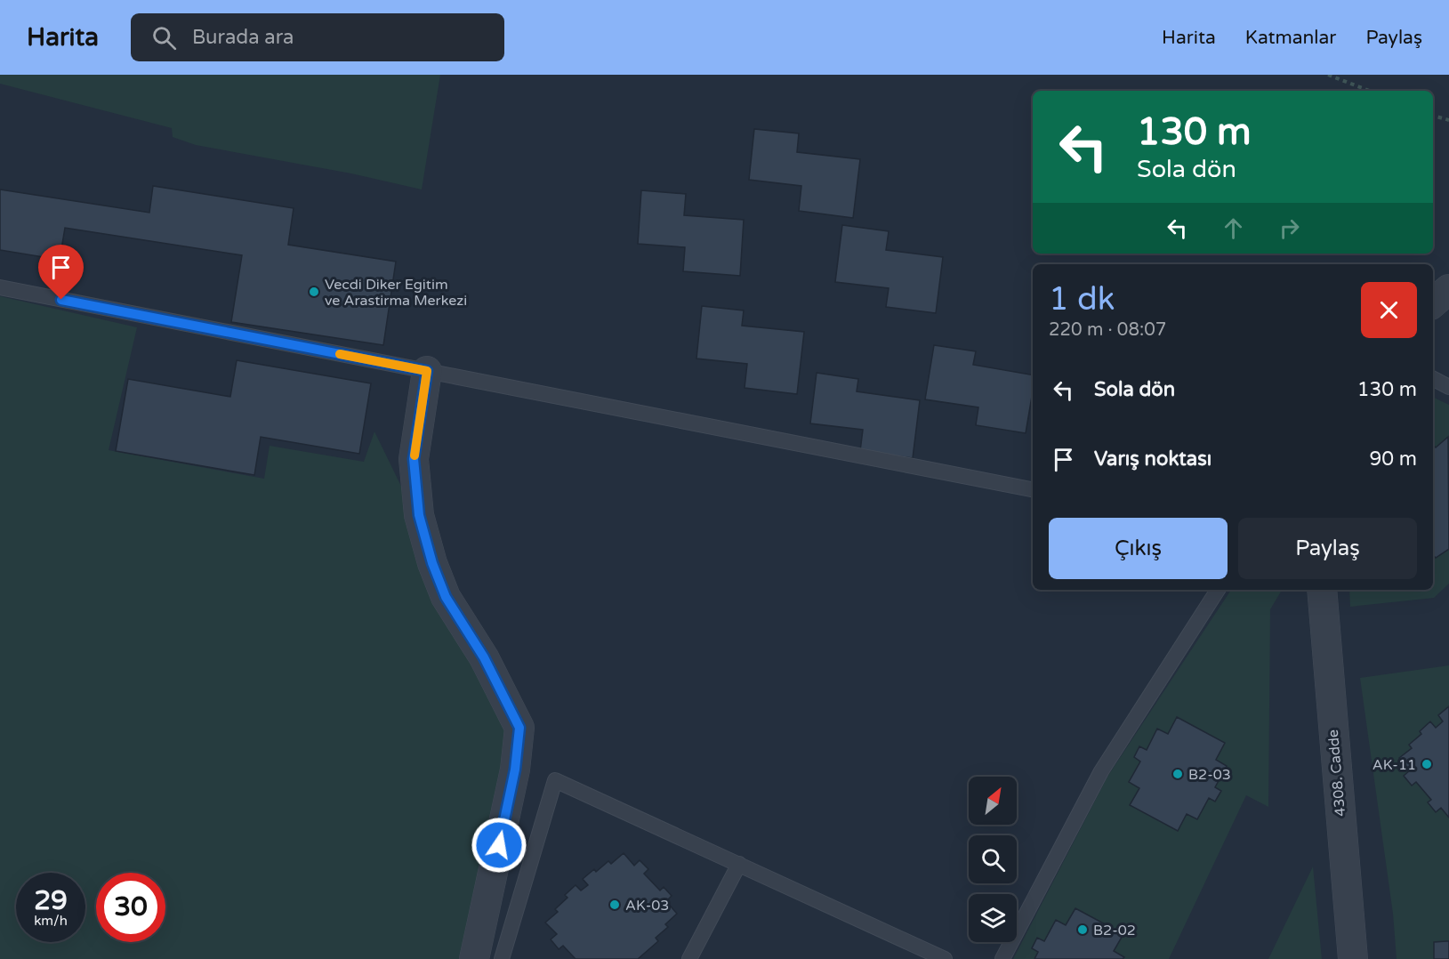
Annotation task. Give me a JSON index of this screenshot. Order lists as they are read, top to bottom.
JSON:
{
  "streets": {
    "street": ["4308. Cadde"]
  },
  "places": [
    "Vecdi Diker Egitim ve Arastirma Merkezi",
    "AK-11",
    "B2-03",
    "AK-03",
    "B2-02"
  ],
  "north": "top right",
  "page": {
    "header": "Harita",
    "search": "Burada ara",
    "nav": ["Harita", "Katmanlar", "Paylaş"],
    "turn": ["130 m", "Sola dön"],
    "heading": ["1 dk", "220 m · 08:07"],
    "list": [
      {
        "name": "Sola dön",
        "value": "130 m"
      },
      {
        "name": "Varış noktası",
        "value": "90 m"
      }
    ],
    "buttons": ["Çıkış", "Paylaş"],
    "speed": "29 km/h",
    "limit": "30"
  }
}
